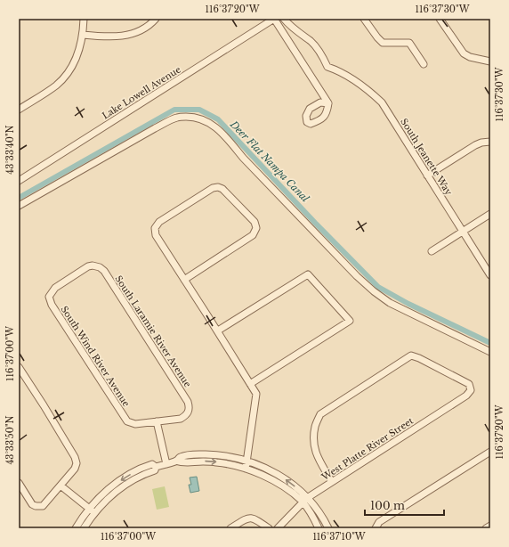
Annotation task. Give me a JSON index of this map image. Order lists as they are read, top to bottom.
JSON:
{
  "streets": {
    "street": [
      "Lake Lowell Avenue",
      "South Jeanette Way",
      "South Laramie River Avenue",
      "South Wind River Avenue",
      "West Platte River Street"
    ]
  },
  "crossings": [
    ["South Laramie River Avenue", "South Wind River Avenue"]
  ],
  "water": ["Deer Flat Nampa Canal"],
  "scale_bar": "100 m",
  "coordinates": [
    "116°37'20\"W",
    "116°37'30\"W",
    "43°33'40\"N",
    "116°37'00\"W",
    "43°33'50\"N",
    "116°37'10\"W"
  ]
}
